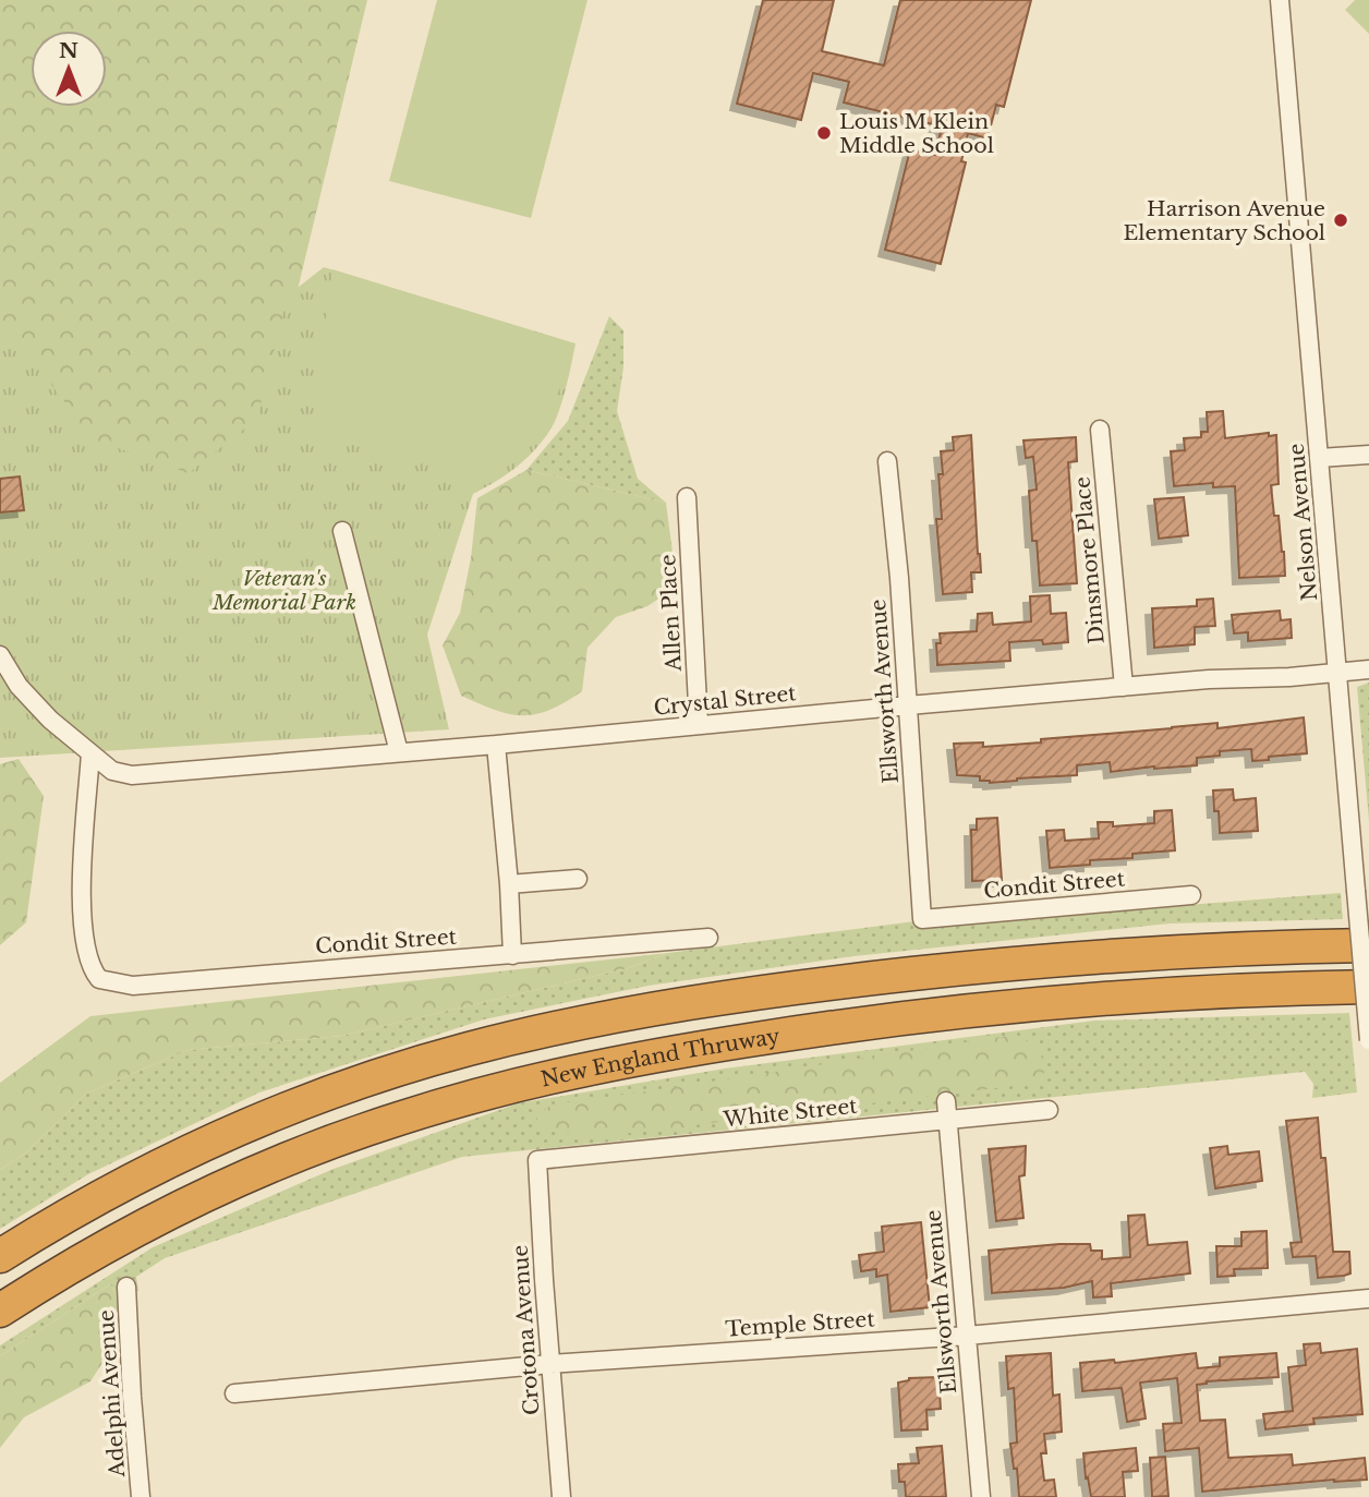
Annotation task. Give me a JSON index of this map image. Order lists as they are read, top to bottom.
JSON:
{
  "streets": {
    "highway": ["New England Thruway"],
    "street": [
      "Nelson Avenue",
      "Dinsmore Place",
      "Allen Place",
      "Ellsworth Avenue",
      "Crystal Street",
      "Condit Street",
      "White Street",
      "Temple Street",
      "Crotona Avenue",
      "Adelphi Avenue"
    ]
  },
  "crossings": [
    ["Nelson Avenue", "Crystal Street"],
    ["Dinsmore Place", "Crystal Street"],
    ["Allen Place", "Crystal Street"],
    ["Ellsworth Avenue", "Crystal Street"],
    ["Ellsworth Avenue", "Condit Street"],
    ["Ellsworth Avenue", "White Street"],
    ["Ellsworth Avenue", "Temple Street"],
    ["Crystal Street", "Condit Street"],
    ["White Street", "Crotona Avenue"],
    ["Temple Street", "Crotona Avenue"]
  ],
  "parks": ["Veteran's Memorial Park"],
  "places": ["Louis M Klein Middle School", "Harrison Avenue Elementary School"],
  "north": "top"
}
